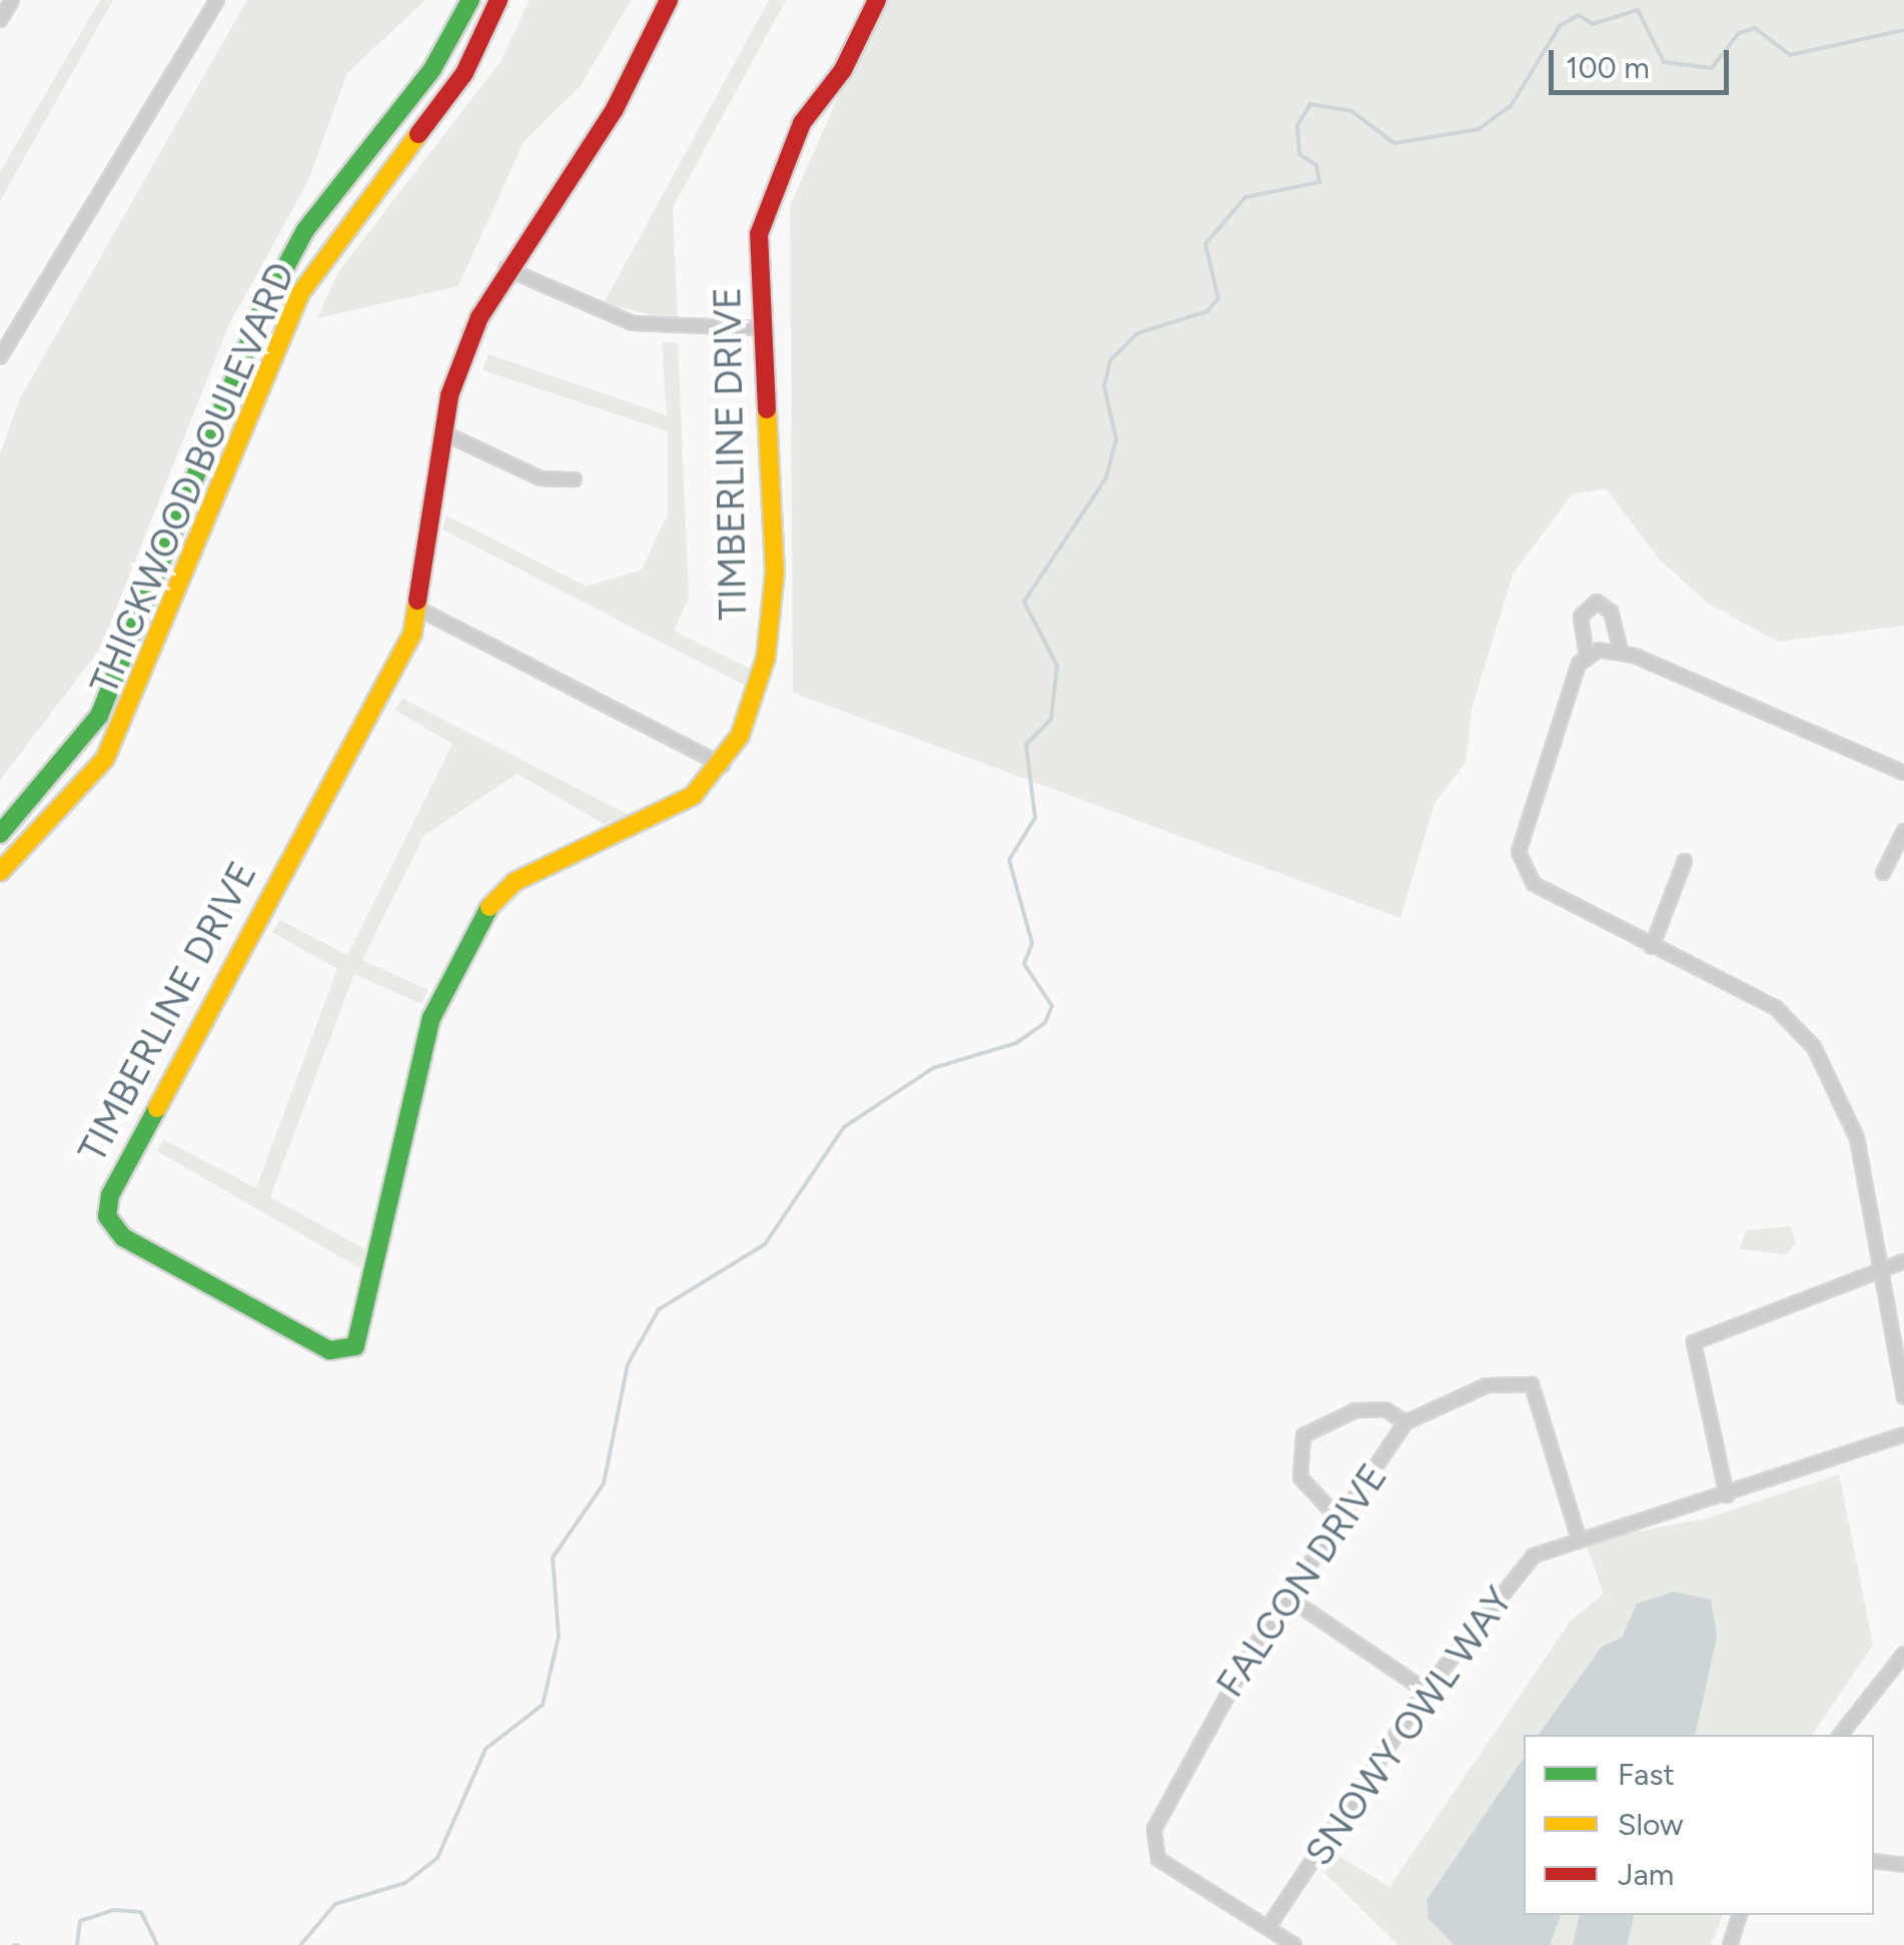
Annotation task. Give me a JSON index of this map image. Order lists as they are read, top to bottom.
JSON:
{
  "streets": {
    "street": [
      "TIMBERLINE DRIVE",
      "THICKWOOD BOULEVARD",
      "FALCON DRIVE",
      "SNOWY OWL WAY"
    ]
  },
  "crossings": [
    ["FALCON DRIVE", "SNOWY OWL WAY"]
  ],
  "legend": ["Fast", "Slow", "Jam"],
  "scale_bar": "100 m"
}
